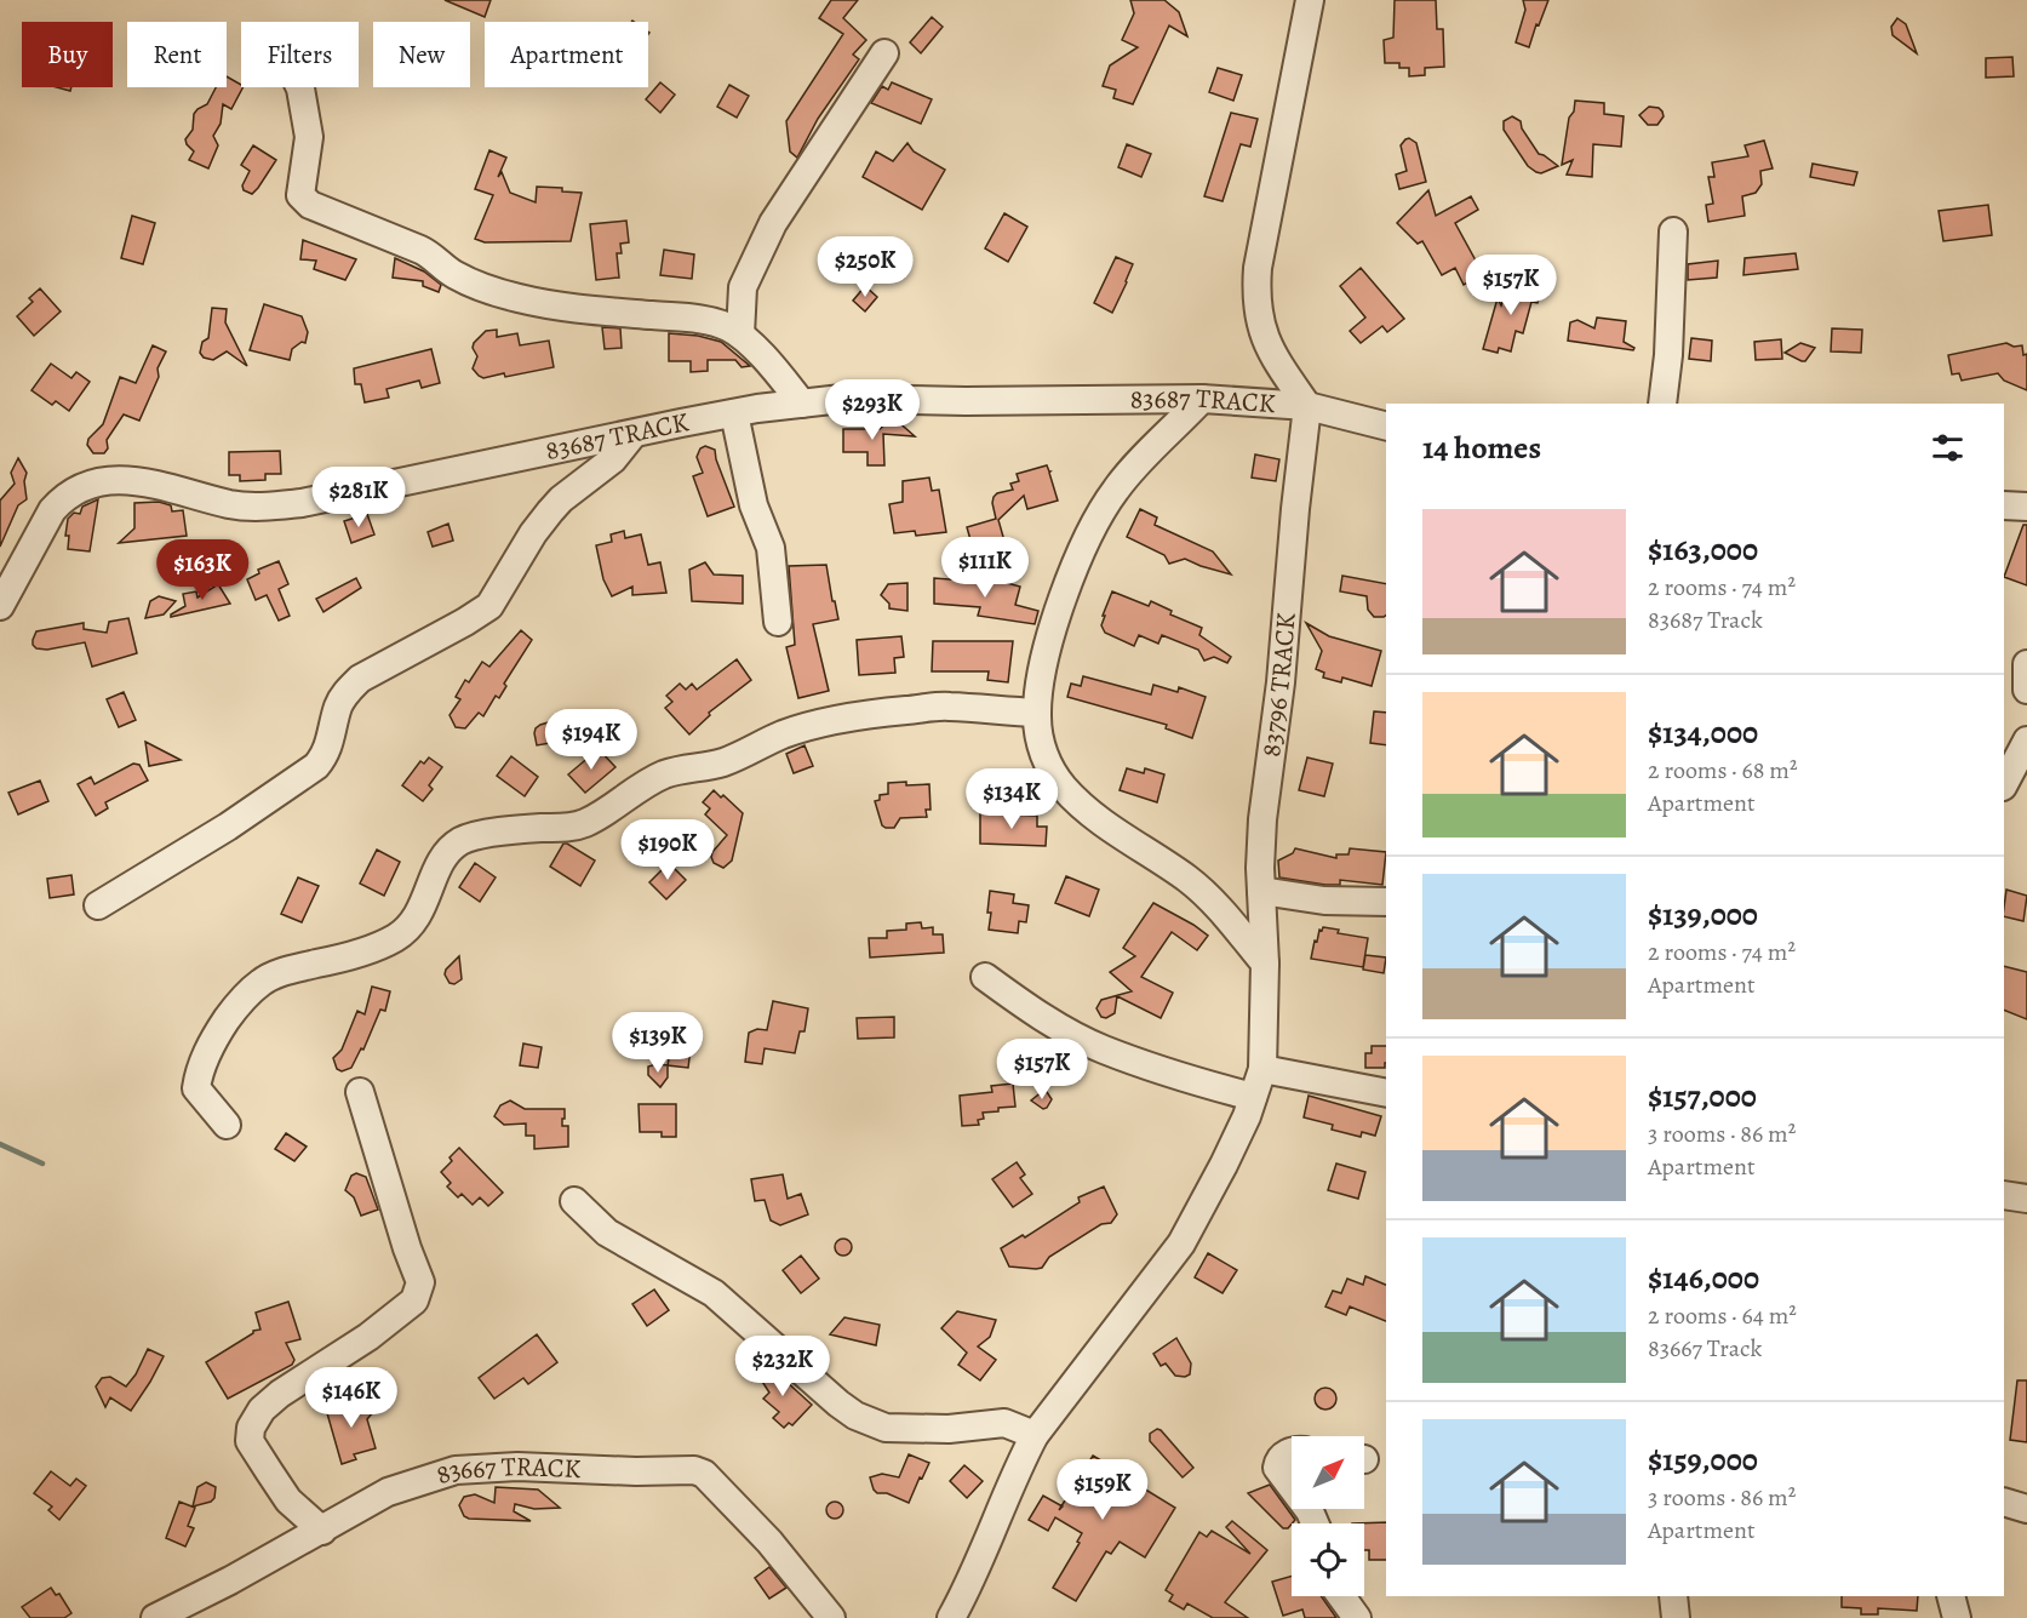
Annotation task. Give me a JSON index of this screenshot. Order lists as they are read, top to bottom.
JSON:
{
  "streets": {
    "street": ["83687 TRACK", "83796 TRACK", "83667 TRACK"]
  },
  "crossings": [
    ["83687 TRACK", "83796 TRACK"]
  ],
  "north": "top right",
  "page": {
    "chip": [
      "Buy",
      "Rent",
      "Filters",
      "New",
      "Apartment"
    ],
    "price": [
      "$250K",
      "$157K",
      "$293K",
      "$281K",
      "$111K",
      "$163K",
      "$194K",
      "$134K",
      "$190K",
      "$139K",
      "$157K",
      "$232K",
      "$146K",
      "$159K"
    ],
    "heading": "14 homes",
    "list": [
      {
        "name": "$163,000",
        "note": "2 rooms · 74 m² · 83687 Track"
      },
      {
        "name": "$134,000",
        "note": "2 rooms · 68 m² · Apartment"
      },
      {
        "name": "$139,000",
        "note": "2 rooms · 74 m² · Apartment"
      },
      {
        "name": "$157,000",
        "note": "3 rooms · 86 m² · Apartment"
      },
      {
        "name": "$146,000",
        "note": "2 rooms · 64 m² · 83667 Track"
      },
      {
        "name": "$159,000",
        "note": "3 rooms · 86 m² · Apartment"
      }
    ]
  }
}
